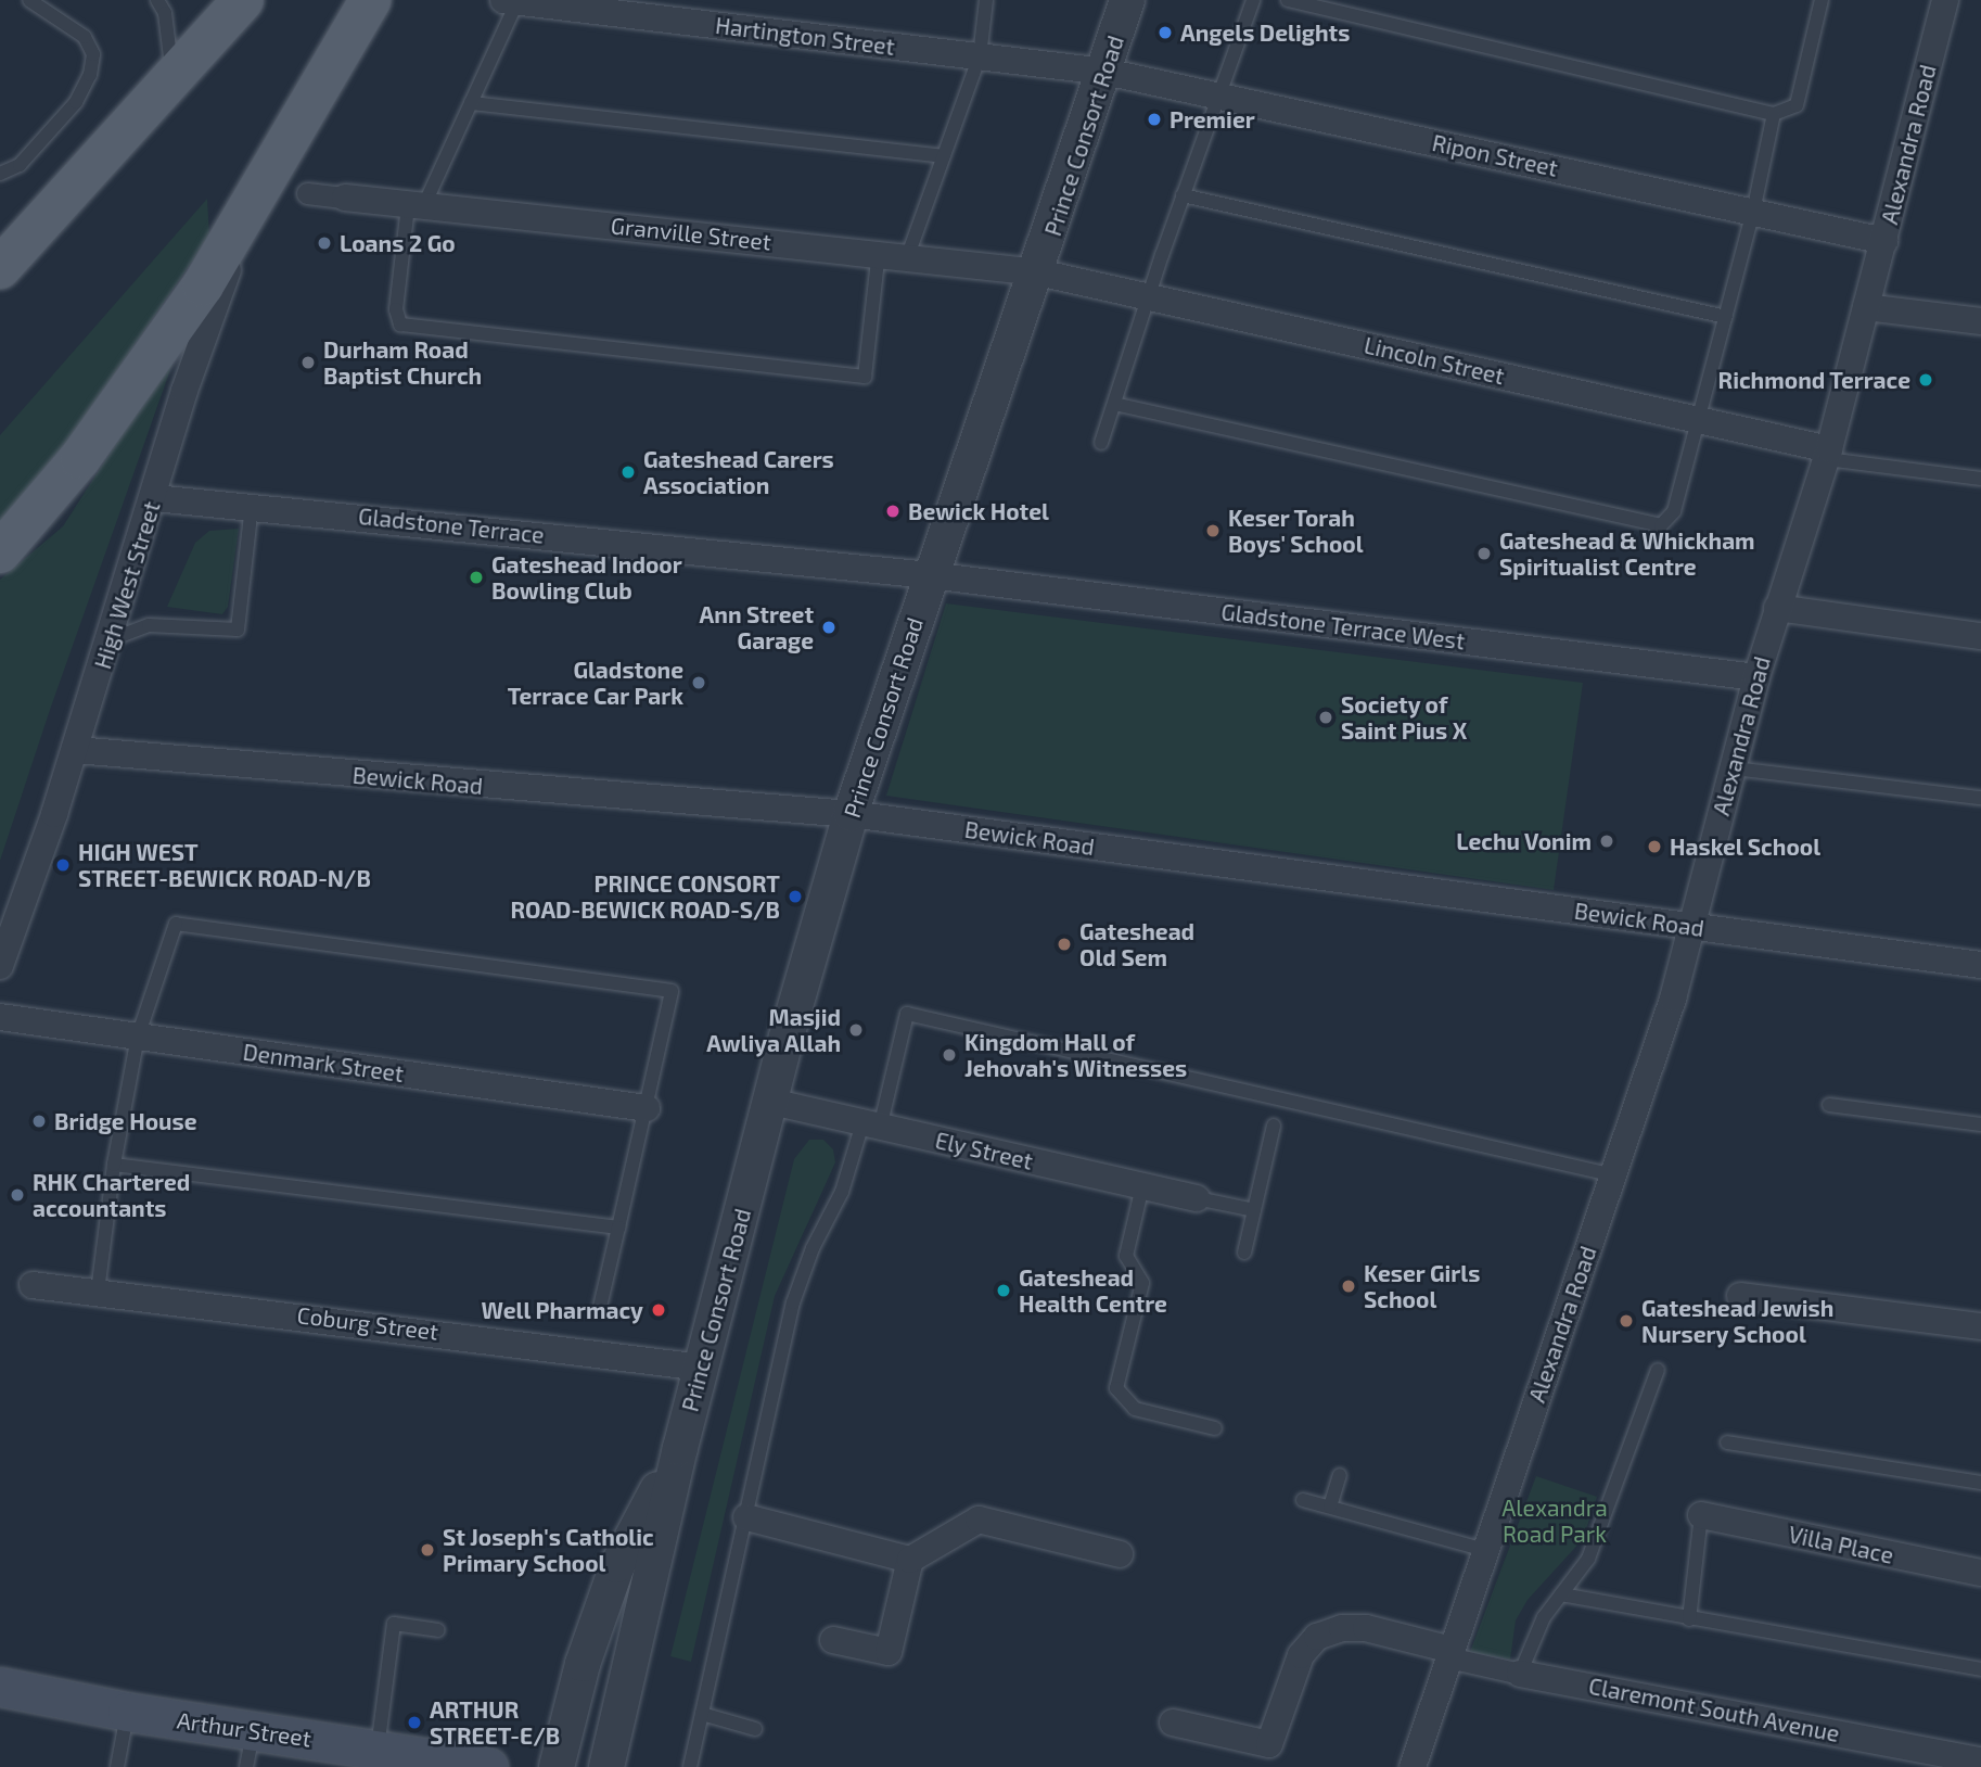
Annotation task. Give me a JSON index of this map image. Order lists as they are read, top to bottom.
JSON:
{
  "streets": {
    "main road": ["Arthur Street"],
    "street": [
      "Hartington Street",
      "Prince Consort Road",
      "Alexandra Road",
      "Ripon Street",
      "Granville Street",
      "Lincoln Street",
      "Gladstone Terrace",
      "High West Street",
      "Gladstone Terrace West",
      "Bewick Road",
      "Denmark Street",
      "Ely Street",
      "Coburg Street",
      "Villa Place",
      "Claremont South Avenue"
    ]
  },
  "crossings": [
    ["Hartington Street", "Prince Consort Road"],
    ["Hartington Street", "Ripon Street"],
    ["Prince Consort Road", "Ripon Street"],
    ["Prince Consort Road", "Granville Street"],
    ["Prince Consort Road", "Lincoln Street"],
    ["Prince Consort Road", "Gladstone Terrace"],
    ["Prince Consort Road", "Gladstone Terrace West"],
    ["Prince Consort Road", "Bewick Road"],
    ["Prince Consort Road", "Ely Street"],
    ["Prince Consort Road", "Coburg Street"],
    ["Alexandra Road", "Ripon Street"],
    ["Alexandra Road", "Lincoln Street"],
    ["Alexandra Road", "Gladstone Terrace West"],
    ["Alexandra Road", "Bewick Road"],
    ["Alexandra Road", "Claremont South Avenue"],
    ["Granville Street", "Lincoln Street"],
    ["Gladstone Terrace", "High West Street"],
    ["Gladstone Terrace", "Gladstone Terrace West"],
    ["High West Street", "Bewick Road"]
  ],
  "parks": ["Alexandra Road Park"],
  "places": [
    "Angels Delights",
    "Premier",
    "Loans 2 Go",
    "Durham Road Baptist Church",
    "Richmond Terrace",
    "Gateshead Carers Association",
    "Bewick Hotel",
    "Keser Torah Boys' School",
    "Gateshead & Whickham Spiritualist Centre",
    "Gateshead Indoor Bowling Club",
    "Ann Street Garage",
    "Gladstone Terrace Car Park",
    "Society of Saint Pius X",
    "Lechu Vonim",
    "Haskel School",
    "HIGH WEST STREET-BEWICK ROAD-N/B",
    "PRINCE CONSORT ROAD-BEWICK ROAD-S/B",
    "Gateshead Old Sem",
    "Masjid Awliya Allah",
    "Kingdom Hall of Jehovah's Witnesses",
    "Bridge House",
    "RHK Chartered accountants",
    "Keser Girls School",
    "Gateshead Health Centre",
    "Well Pharmacy",
    "Gateshead Jewish Nursery School",
    "St Joseph's Catholic Primary School",
    "ARTHUR STREET-E/B"
  ]
}
